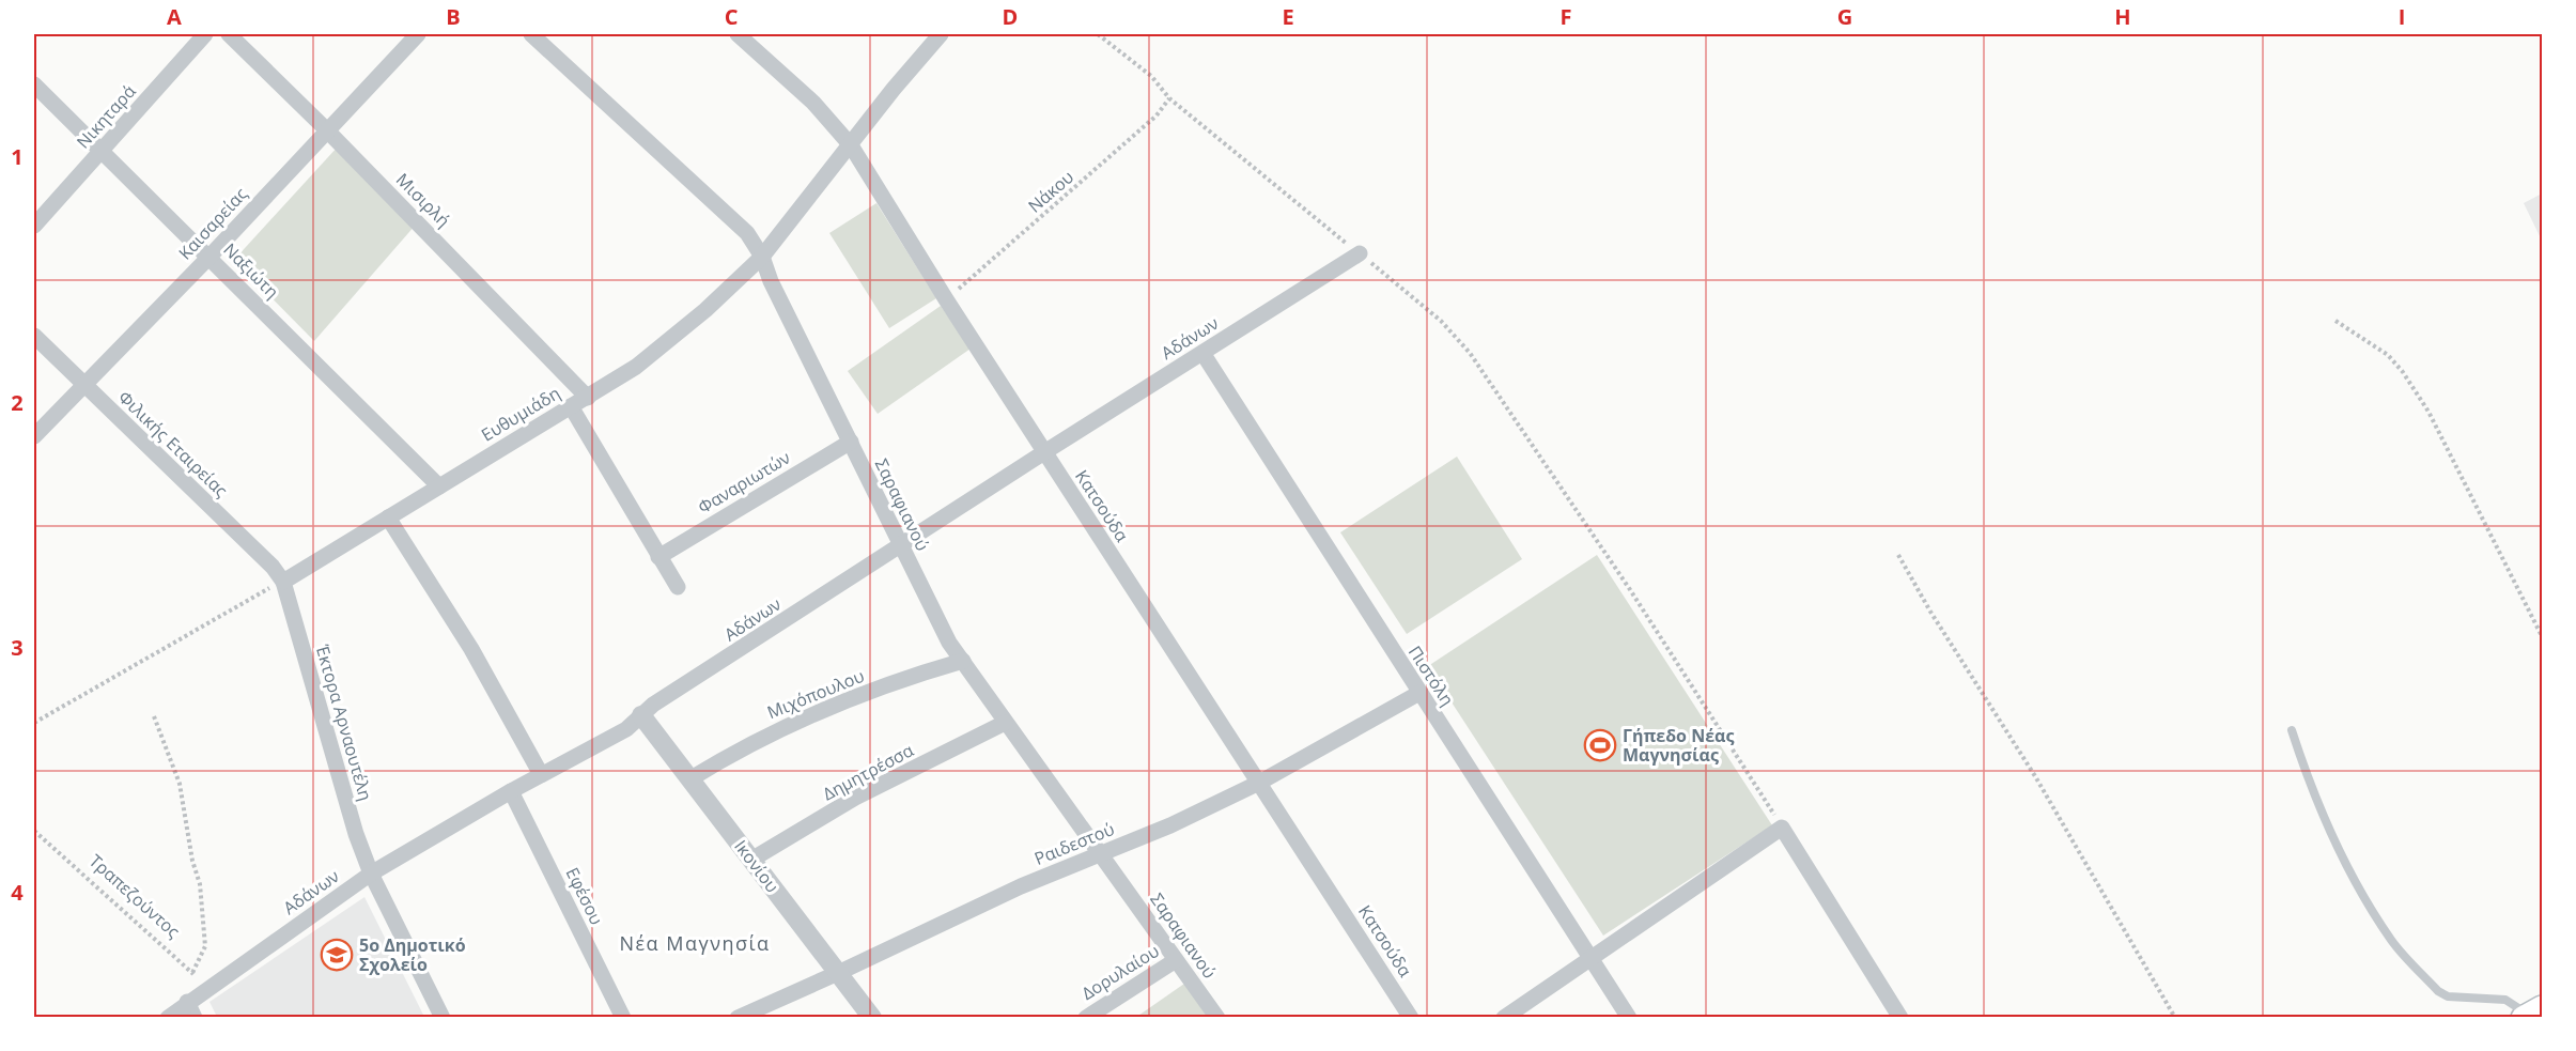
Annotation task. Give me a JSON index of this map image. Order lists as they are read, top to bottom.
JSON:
{
  "streets": {
    "street": [
      "Νικηταρά",
      "Μισιρλή",
      "Καισαρείας",
      "Ναξιώτη",
      "Αδάνων",
      "Ευθυμιάδη",
      "Φιλικής Εταιρείας",
      "Φαναριωτών",
      "Σαραφιανού",
      "Κατσούδα",
      "Πιστόλη",
      "Μιχόπουλου",
      "Έκτορα Αρναουτέλη",
      "Δημητρέσσα",
      "Ραιδεστού",
      "Ικονίου",
      "Εφέσου",
      "Δορυλαίου"
    ],
    "path": ["Νάκου", "Τραπεζούντος"]
  },
  "crossings": [
    ["Νικηταρά", "Ναξιώτη"],
    ["Νάκου", "Κατσούδα"],
    ["Μισιρλή", "Καισαρείας"],
    ["Μισιρλή", "Ευθυμιάδη"],
    ["Καισαρείας", "Ναξιώτη"],
    ["Καισαρείας", "Φιλικής Εταιρείας"],
    ["Ναξιώτη", "Ευθυμιάδη"],
    ["Αδάνων", "Σαραφιανού"],
    ["Αδάνων", "Κατσούδα"],
    ["Αδάνων", "Πιστόλη"],
    ["Αδάνων", "Έκτορα Αρναουτέλη"],
    ["Αδάνων", "Ικονίου"],
    ["Αδάνων", "Τραπεζούντος"],
    ["Αδάνων", "Εφέσου"],
    ["Ευθυμιάδη", "Φιλικής Εταιρείας"],
    ["Ευθυμιάδη", "Σαραφιανού"],
    ["Ευθυμιάδη", "Κατσούδα"],
    ["Ευθυμιάδη", "Έκτορα Αρναουτέλη"],
    ["Φιλικής Εταιρείας", "Έκτορα Αρναουτέλη"],
    ["Φαναριωτών", "Σαραφιανού"],
    ["Σαραφιανού", "Μιχόπουλου"],
    ["Σαραφιανού", "Δημητρέσσα"],
    ["Σαραφιανού", "Ραιδεστού"],
    ["Σαραφιανού", "Δορυλαίου"],
    ["Κατσούδα", "Ραιδεστού"],
    ["Πιστόλη", "Ραιδεστού"],
    ["Μιχόπουλου", "Ικονίου"],
    ["Δημητρέσσα", "Ικονίου"],
    ["Ραιδεστού", "Ικονίου"]
  ],
  "districts": ["Νέα Μαγνησία"],
  "places": {
    "sports": ["Γήπεδο Νέας Μαγνησίας"],
    "school or university": ["5ο Δημοτικό Σχολείο"]
  },
  "grid": {
    "columns": [
      "A",
      "B",
      "C",
      "D",
      "E",
      "F",
      "G",
      "H",
      "I"
    ],
    "rows": [
      "1",
      "2",
      "3",
      "4"
    ]
  }
}
